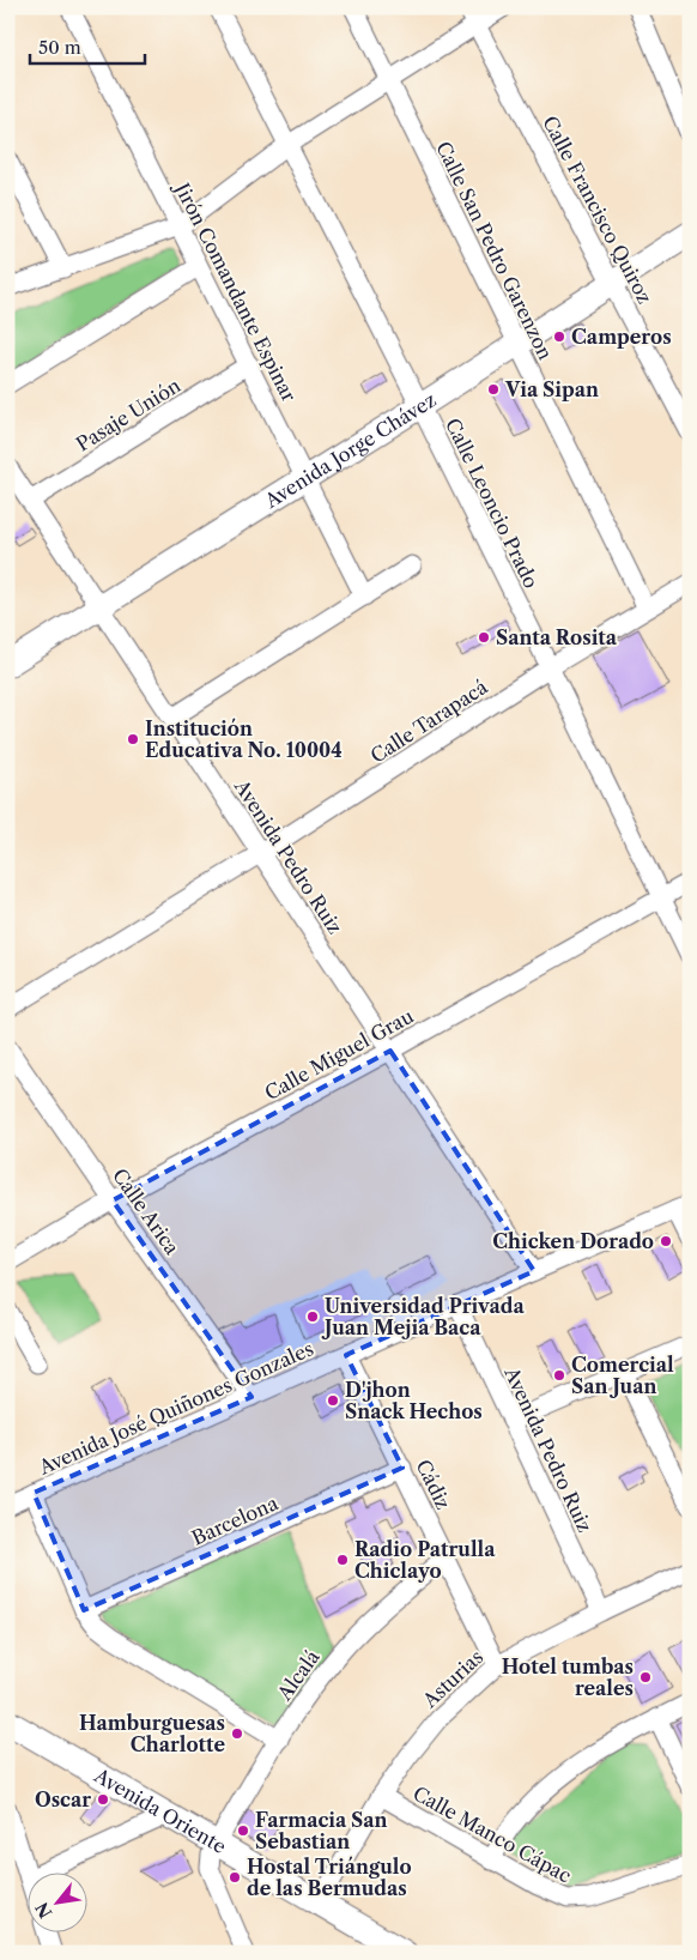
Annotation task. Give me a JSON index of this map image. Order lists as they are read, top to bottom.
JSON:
{
  "streets": {
    "main road": ["Avenida Jorge Chávez", "Avenida Oriente"],
    "street": [
      "Calle Francisco Quiroz",
      "Calle San Pedro Garenzon",
      "Jirón Comandante Espinar",
      "Pasaje Unión",
      "Calle Leoncio Prado",
      "Calle Tarapacá",
      "Avenida Pedro Ruiz",
      "Calle Miguel Grau",
      "Calle Arica",
      "Avenida José Quiñones Gonzales",
      "Cádiz",
      "Barcelona",
      "Alcalá",
      "Asturias",
      "Calle Manco Cápac"
    ]
  },
  "crossings": [
    ["Calle Francisco Quiroz", "Avenida Jorge Chávez"],
    ["Calle San Pedro Garenzon", "Avenida Jorge Chávez"],
    ["Calle San Pedro Garenzon", "Calle Tarapacá"],
    ["Jirón Comandante Espinar", "Pasaje Unión"],
    ["Jirón Comandante Espinar", "Avenida Jorge Chávez"],
    ["Pasaje Unión", "Avenida Pedro Ruiz"],
    ["Avenida Jorge Chávez", "Calle Leoncio Prado"],
    ["Avenida Jorge Chávez", "Avenida Pedro Ruiz"],
    ["Calle Leoncio Prado", "Calle Tarapacá"],
    ["Calle Leoncio Prado", "Calle Miguel Grau"],
    ["Calle Tarapacá", "Avenida Pedro Ruiz"],
    ["Avenida Pedro Ruiz", "Calle Miguel Grau"],
    ["Avenida Pedro Ruiz", "Avenida José Quiñones Gonzales"],
    ["Avenida Pedro Ruiz", "Asturias"],
    ["Calle Miguel Grau", "Calle Arica"],
    ["Calle Arica", "Avenida José Quiñones Gonzales"],
    ["Avenida José Quiñones Gonzales", "Cádiz"],
    ["Cádiz", "Barcelona"],
    ["Cádiz", "Alcalá"],
    ["Cádiz", "Asturias"],
    ["Alcalá", "Avenida Oriente"],
    ["Asturias", "Avenida Oriente"],
    ["Asturias", "Calle Manco Cápac"]
  ],
  "places": [
    "Camperos",
    "Via Sipan",
    "Santa Rosita",
    "Institución Educativa No. 10004",
    "Chicken Dorado",
    "Universidad Privada Juan Mejia Baca",
    "Comercial San Juan",
    "D'jhon Snack Hechos",
    "Radio Patrulla Chiclayo",
    "Hotel tumbas reales",
    "Hamburguesas Charlotte",
    "Oscar",
    "Farmacia San Sebastian",
    "Hostal Triángulo de las Bermudas"
  ],
  "scale_bar": "50 m",
  "north": "bottom left"
}
